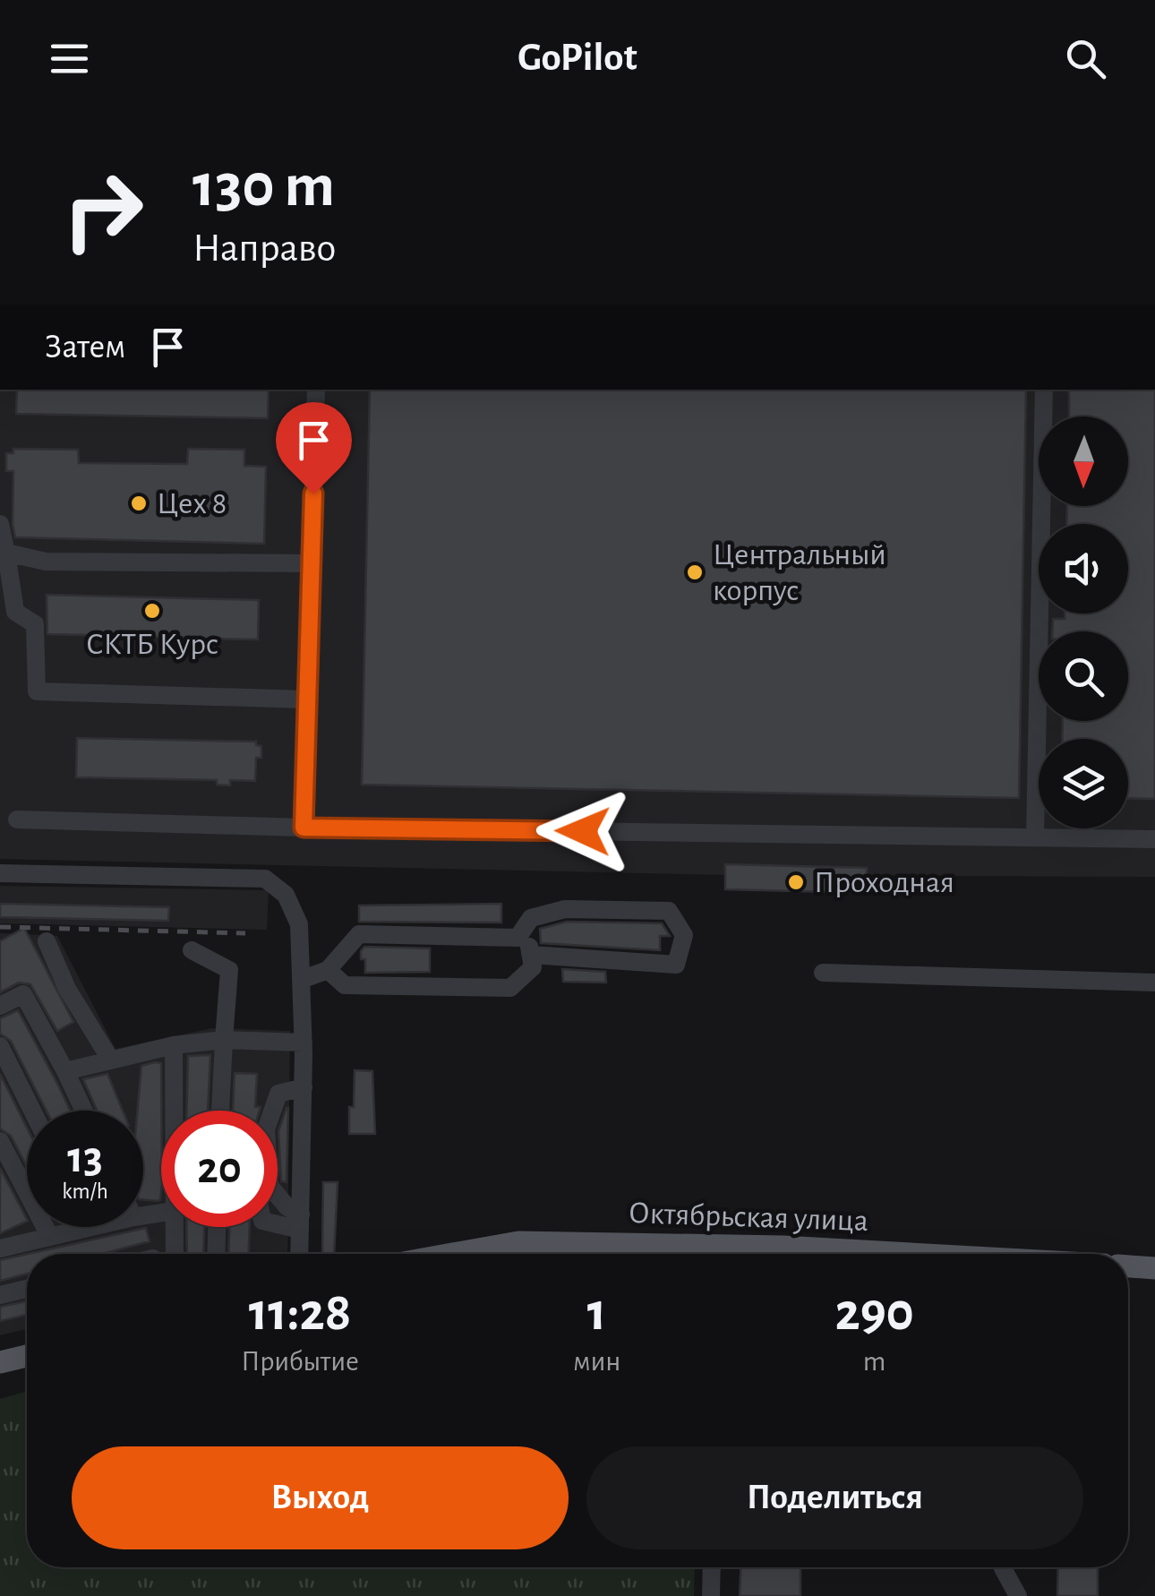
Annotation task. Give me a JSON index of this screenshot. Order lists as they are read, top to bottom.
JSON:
{
  "streets": {
    "main road": ["Октябрьская улица"]
  },
  "places": [
    "Цех 8",
    "Центральный корпус",
    "СКТБ Курс",
    "Проходная"
  ],
  "north": "bottom",
  "page": {
    "header": "GoPilot",
    "turn": ["130 m", "Направо"],
    "then": "Затем",
    "speed": "13 km/h",
    "limit": "20",
    "eta": [
      "11:28",
      "Прибытие",
      "1",
      "мин",
      "290",
      "m"
    ],
    "buttons": ["Выход", "Поделиться"]
  }
}
